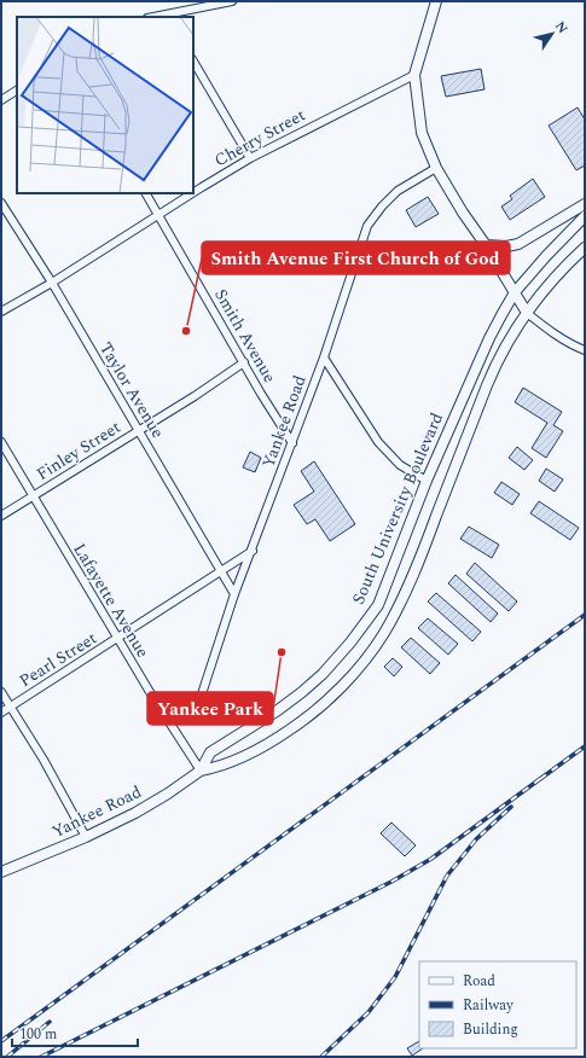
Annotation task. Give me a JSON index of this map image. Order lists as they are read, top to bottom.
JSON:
{
  "streets": {
    "street": [
      "Cherry Street",
      "Smith Avenue",
      "Taylor Avenue",
      "Yankee Road",
      "Finley Street",
      "South University Boulevard",
      "Lafayette Avenue",
      "Pearl Street"
    ]
  },
  "crossings": [
    ["Cherry Street", "Smith Avenue"],
    ["Cherry Street", "Taylor Avenue"],
    ["Smith Avenue", "Yankee Road"],
    ["Smith Avenue", "Finley Street"],
    ["Taylor Avenue", "Yankee Road"],
    ["Taylor Avenue", "Finley Street"],
    ["Taylor Avenue", "Pearl Street"],
    ["Yankee Road", "South University Boulevard"],
    ["Yankee Road", "Lafayette Avenue"],
    ["Yankee Road", "Pearl Street"],
    ["Finley Street", "Lafayette Avenue"],
    ["South University Boulevard", "Lafayette Avenue"],
    ["Lafayette Avenue", "Pearl Street"]
  ],
  "places": ["Smith Avenue First Church of God", "Yankee Park"],
  "legend": ["Road", "Railway", "Building"],
  "scale_bar": "100 m",
  "north": "top right"
}
